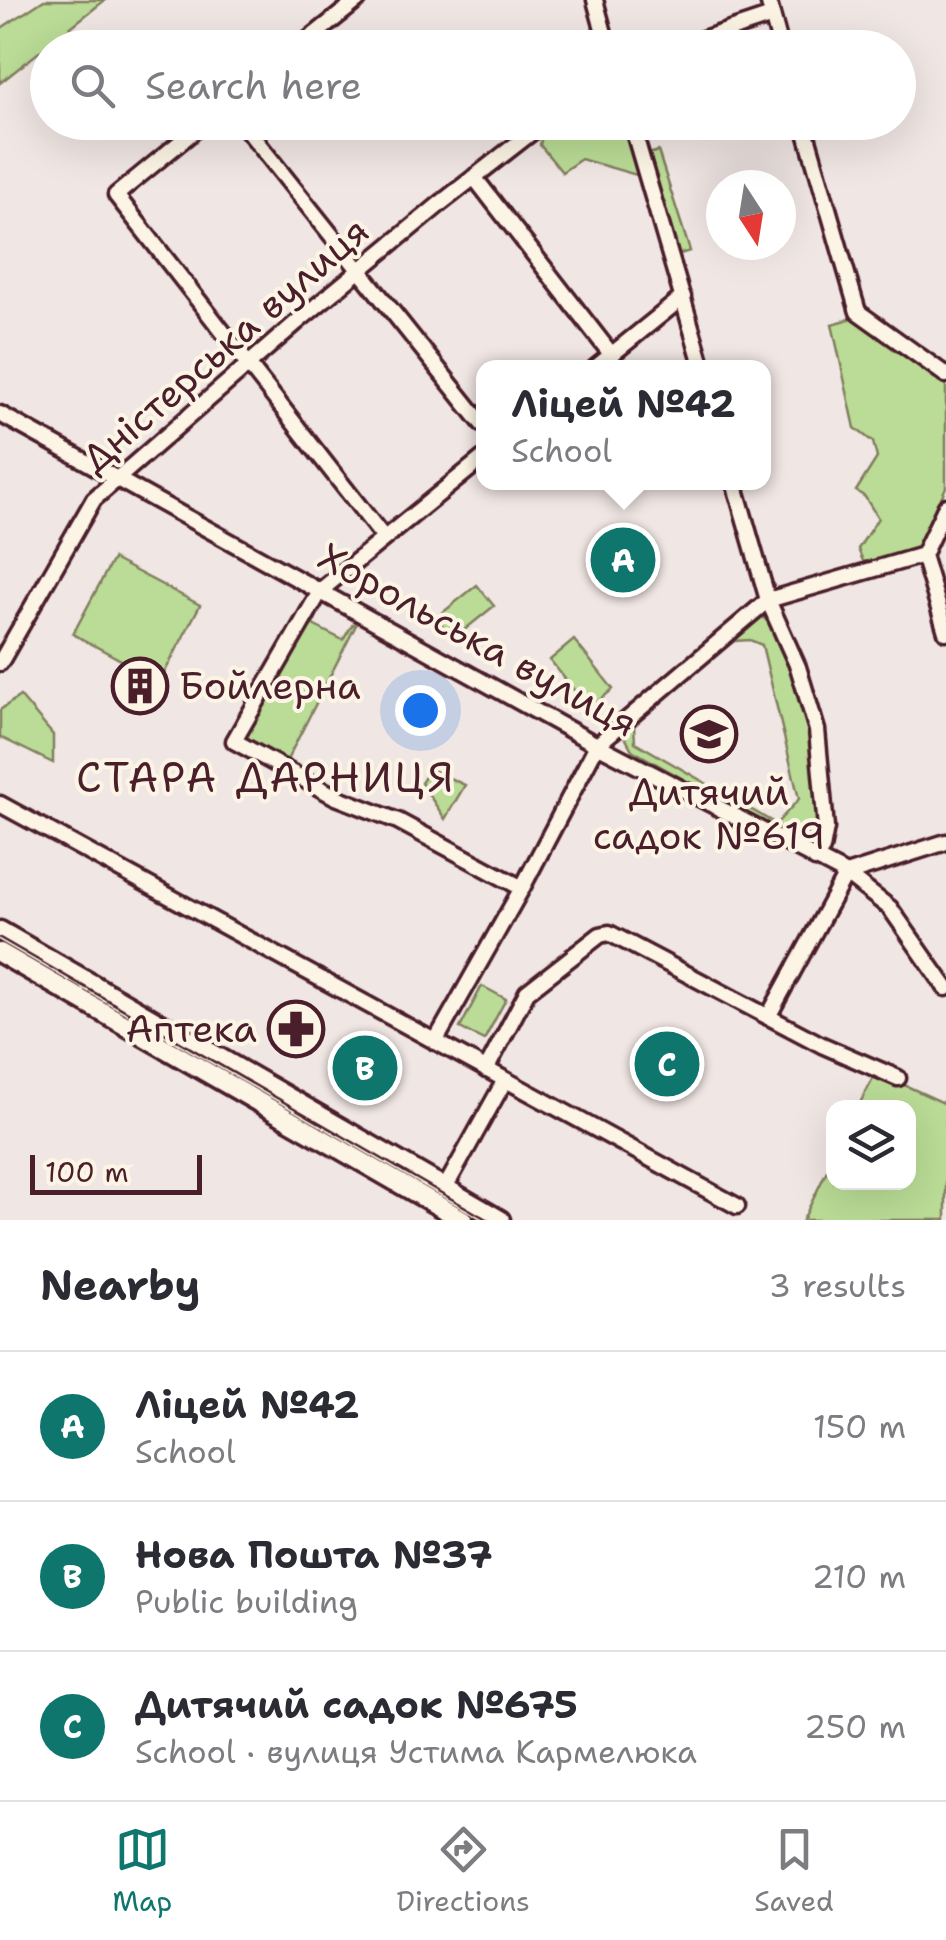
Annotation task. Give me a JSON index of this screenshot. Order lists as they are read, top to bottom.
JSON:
{
  "streets": {
    "street": ["Дністерська вулиця", "Хорольська вулиця"]
  },
  "crossings": [
    ["Дністерська вулиця", "Хорольська вулиця"]
  ],
  "districts": ["СТАРА ДАРНИЦЯ"],
  "places": {
    "building": ["Бойлерна"],
    "school or university": ["Дитячий садок №619"],
    "pharmacy": ["Аптека"]
  },
  "scale_bar": "100 m",
  "north": "bottom",
  "page": {
    "search": "Search here",
    "popup": ["Ліцей №42", "School"],
    "pins": ["A", "C", "B"],
    "scale": "100 m",
    "heading": ["Nearby", "3 results"],
    "list": [
      {
        "mark": "A",
        "name": "Ліцей №42",
        "note": "School",
        "value": "150 m"
      },
      {
        "mark": "B",
        "name": "Нова Пошта №37",
        "note": "Public building",
        "value": "210 m"
      },
      {
        "mark": "C",
        "name": "Дитячий садок №675",
        "note": "School · вулиця Устима Кармелюка",
        "value": "250 m"
      }
    ],
    "nav": ["Map", "Directions", "Saved"]
  }
}
